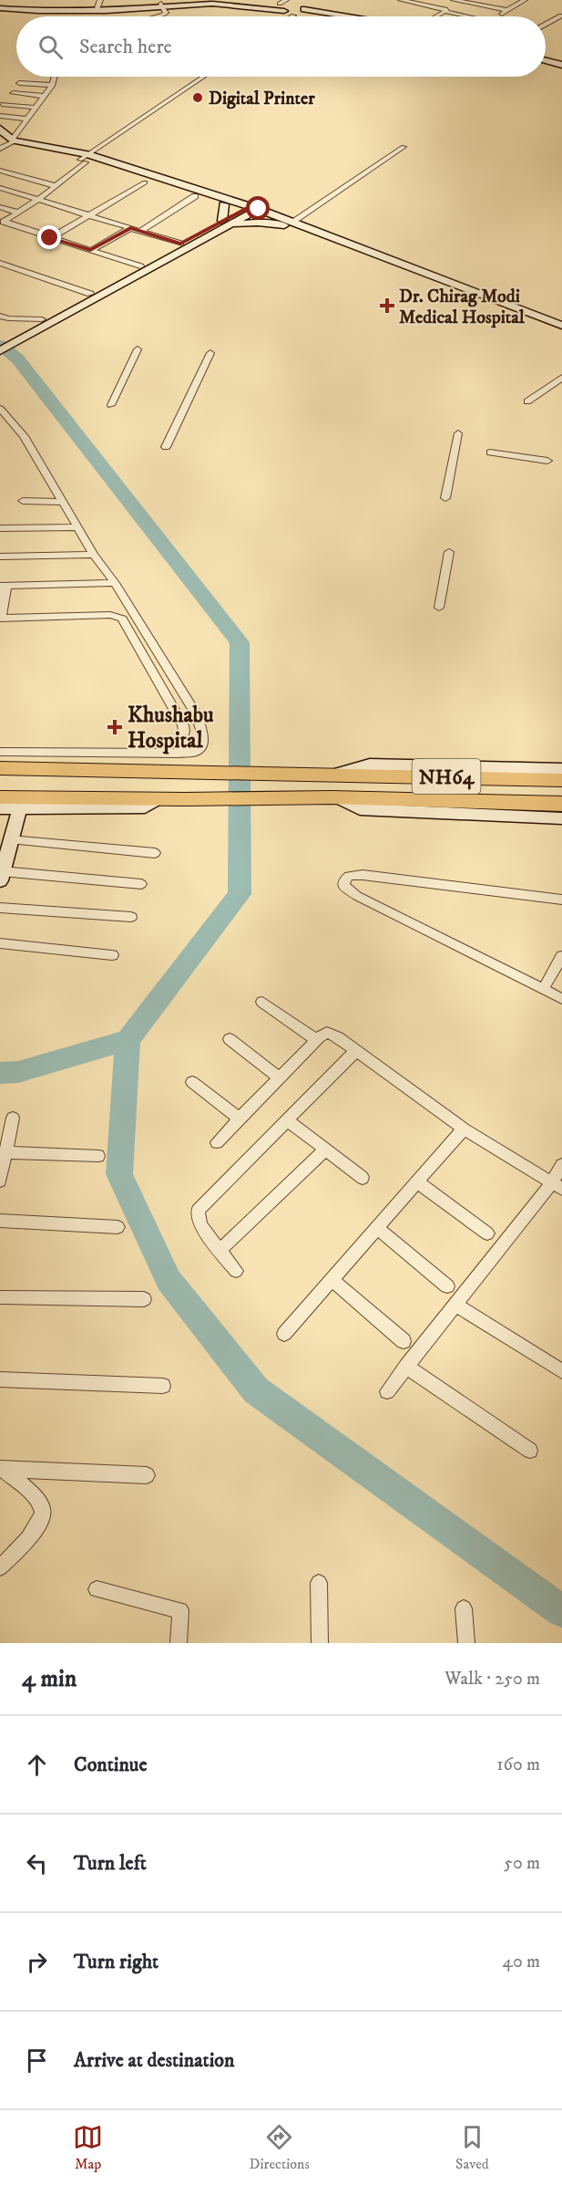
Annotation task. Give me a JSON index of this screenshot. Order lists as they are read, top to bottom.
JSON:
{
  "streets": {
    "highway": ["NH64"]
  },
  "places": {
    "other": ["Digital Printer"],
    "health": ["Dr. Chirag Modi Medical Hospital", "Khushabu Hospital"]
  },
  "page": {
    "search": "Search here",
    "heading": ["4 min", "Walk · 250 m"],
    "list": [
      ["Continue", "160 m"],
      ["Turn left", "50 m"],
      ["Turn right", "40 m"],
      "Arrive at destination"
    ],
    "nav": ["Map", "Directions", "Saved"]
  }
}
